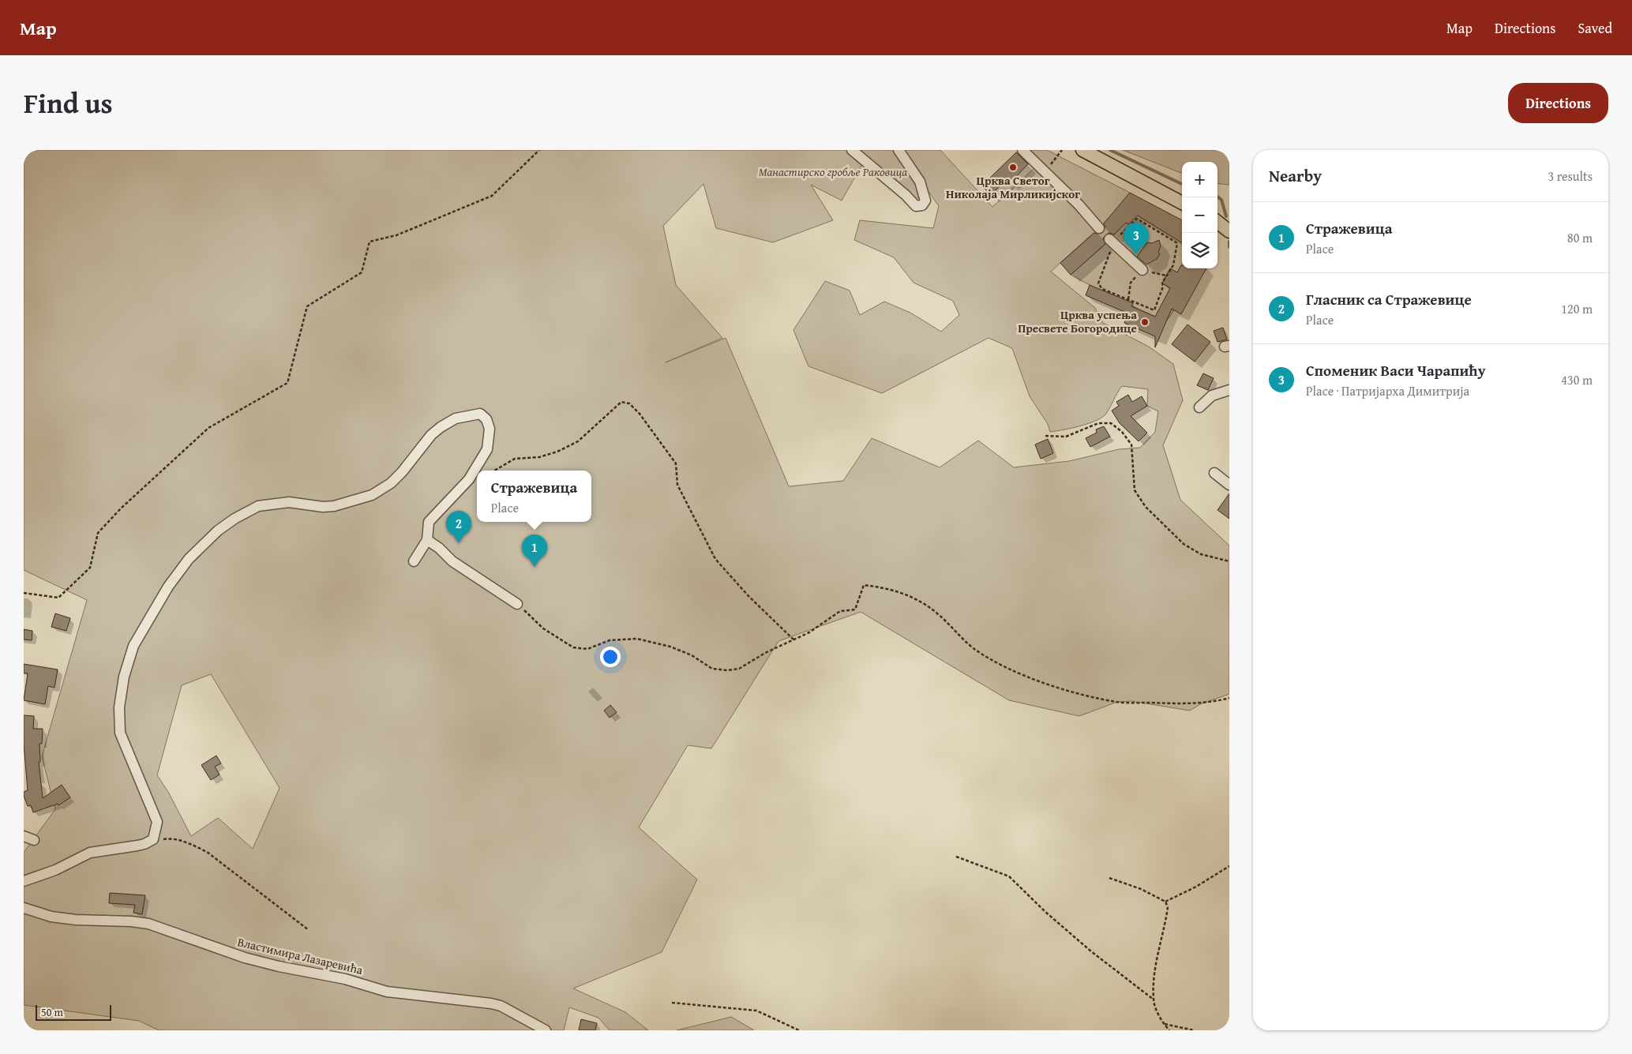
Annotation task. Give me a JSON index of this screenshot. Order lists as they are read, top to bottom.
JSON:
{
  "streets": {
    "street": ["Властимира Лазаревића"]
  },
  "parks": ["Манастирско гробље Раковица"],
  "places": ["Црква Светог Николаја Мирликијског", "Црква успења Пресвете Богородице"],
  "scale_bar": "50 m",
  "page": {
    "header": "Map",
    "nav": ["Map", "Directions", "Saved"],
    "title": "Find us",
    "buttons": "Directions",
    "heading": ["Nearby", "3 results"],
    "map_buttons": ["+", "−"],
    "list": [
      {
        "mark": "1",
        "name": "Стражевица",
        "note": "Place",
        "value": "80 m"
      },
      {
        "mark": "2",
        "name": "Гласник са Стражевице",
        "note": "Place",
        "value": "120 m"
      },
      {
        "mark": "3",
        "name": "Споменик Васи Чарапићу",
        "note": "Place · Патријарха Димитрија",
        "value": "430 m"
      }
    ],
    "pins": ["3", "2", "1"],
    "popup": ["Стражевица", "Place"],
    "scale": "50 m"
  }
}
